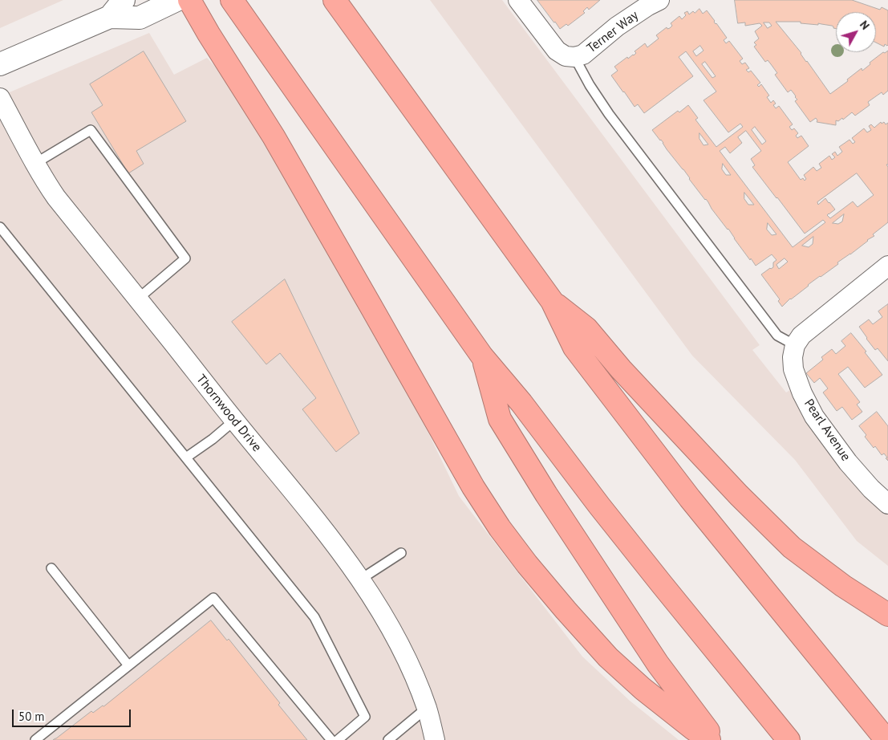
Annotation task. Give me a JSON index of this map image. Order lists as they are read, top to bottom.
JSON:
{
  "streets": {
    "street": ["Terner Way", "Thornwood Drive", "Pearl Avenue"]
  },
  "scale_bar": "50 m",
  "north": "top right"
}
